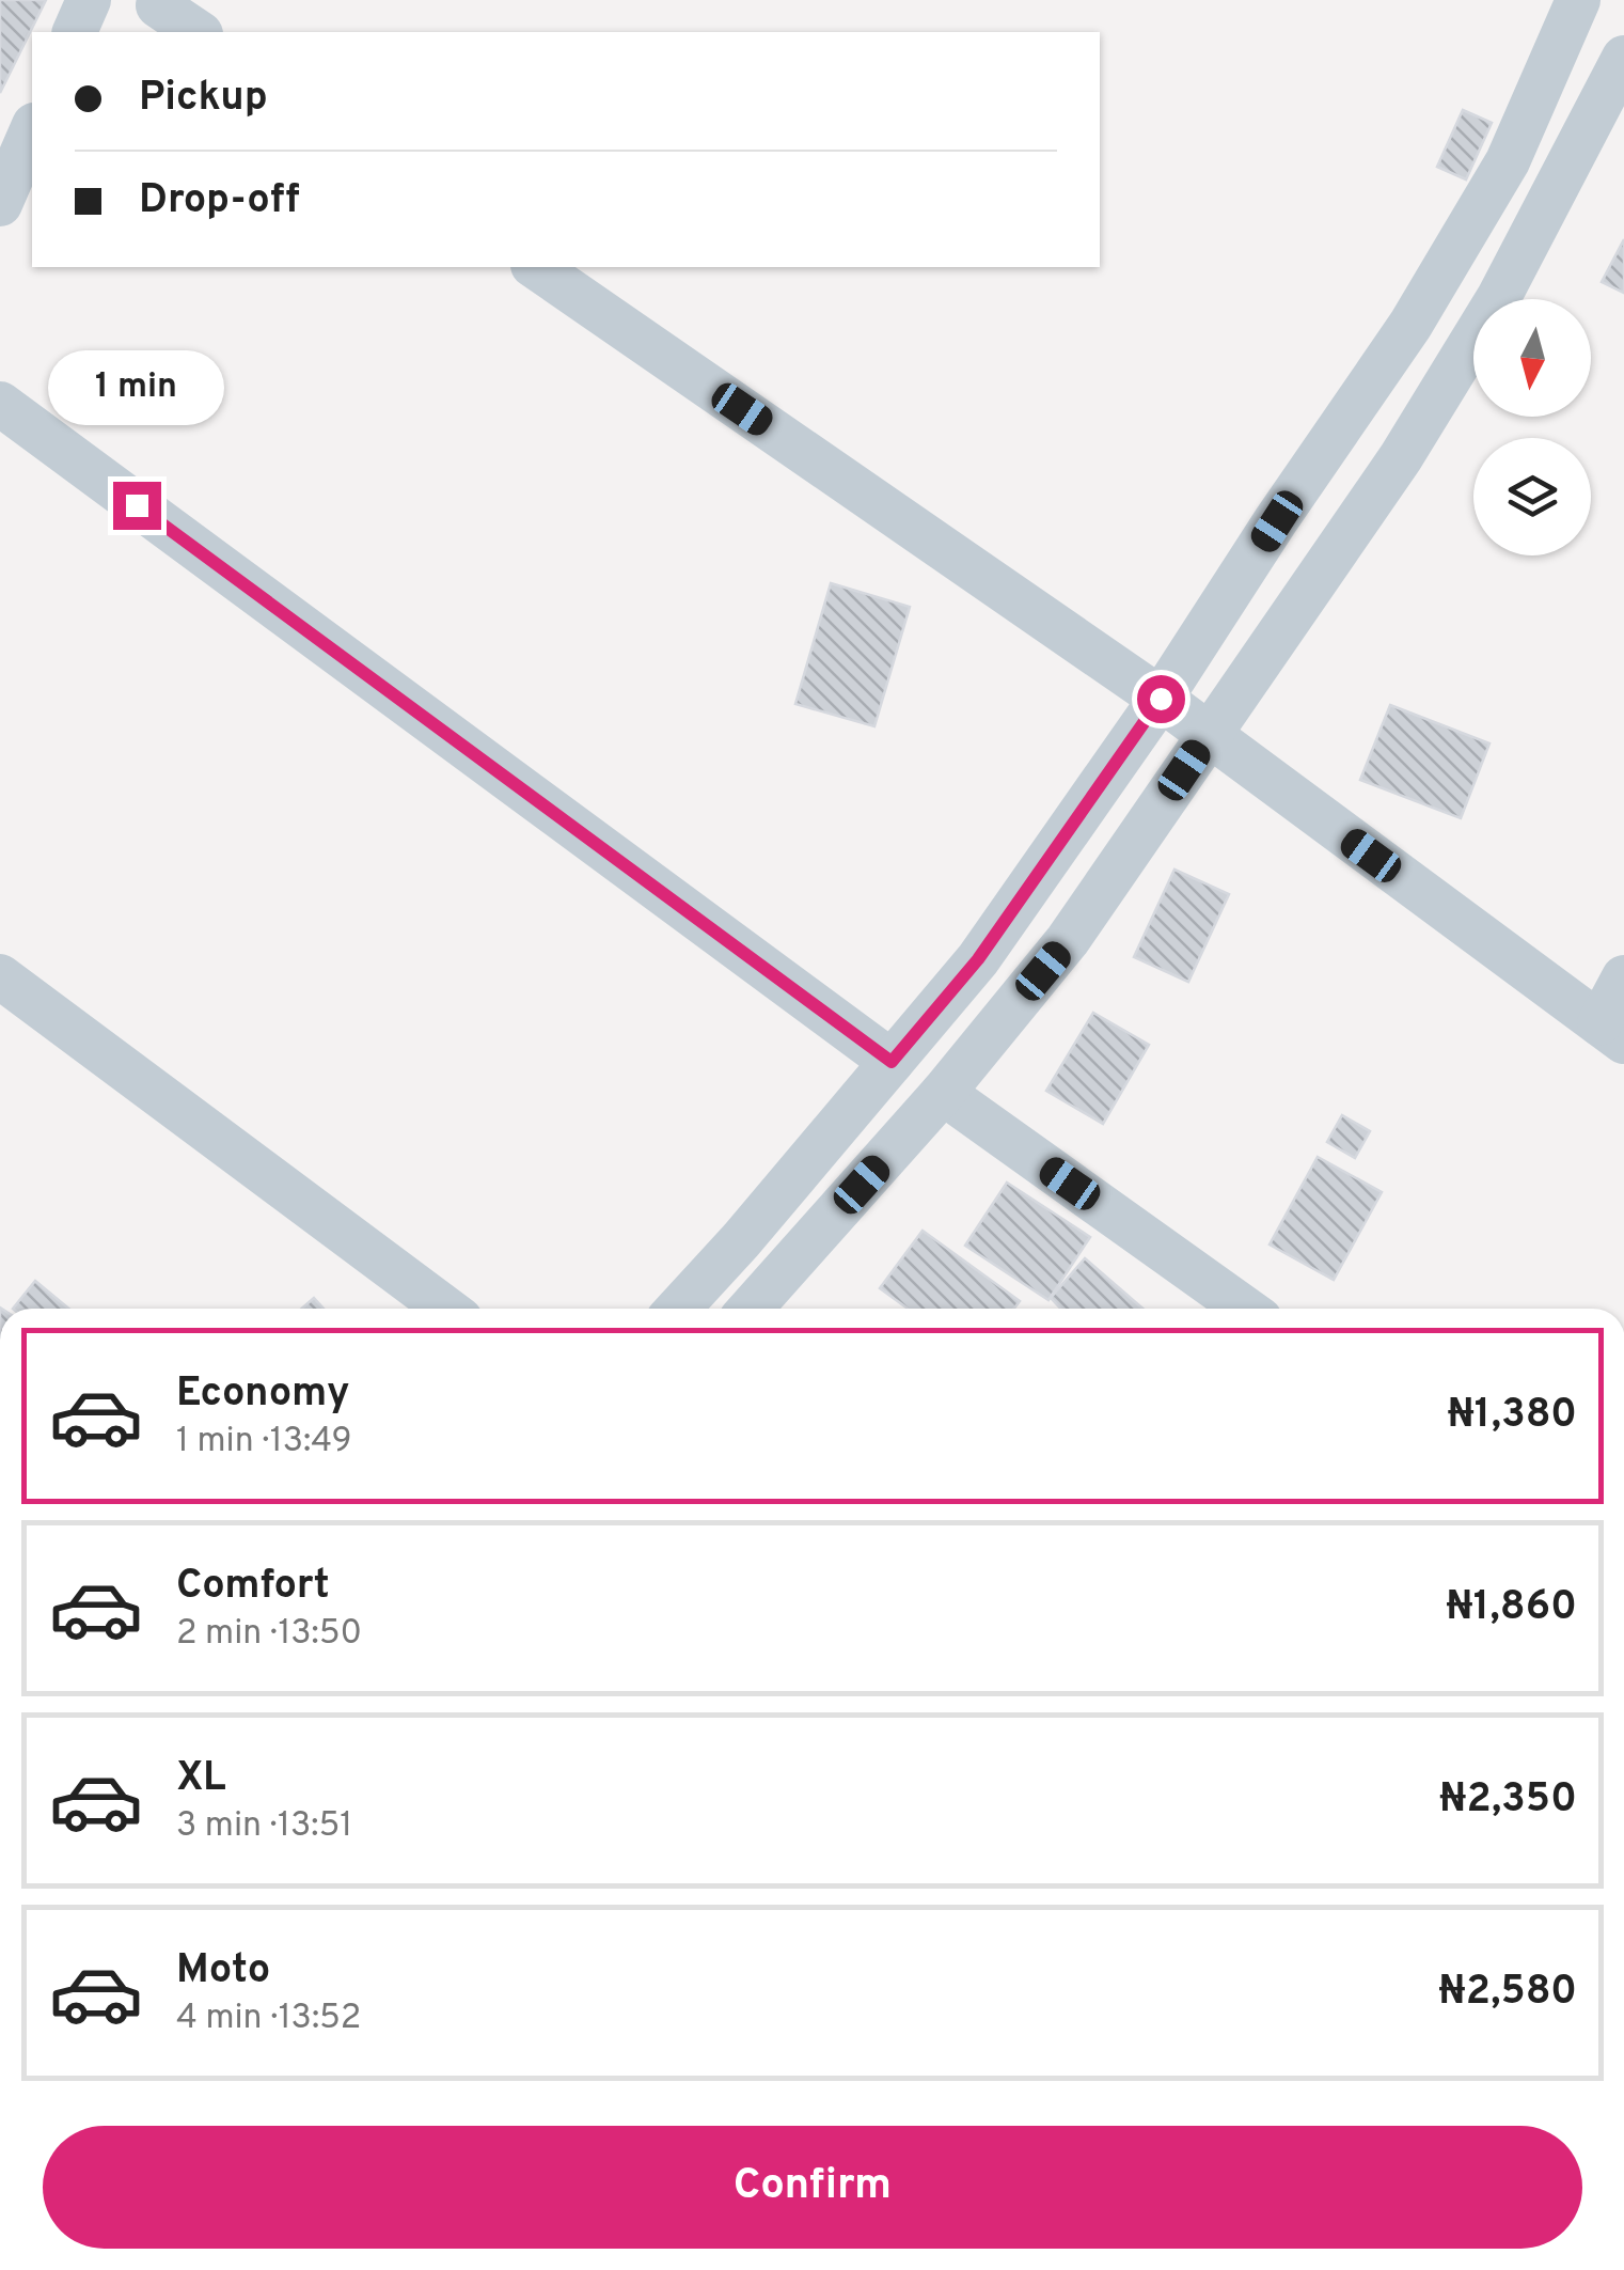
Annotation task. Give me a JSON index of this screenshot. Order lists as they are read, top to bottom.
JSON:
{
  "north": "bottom",
  "page": {
    "banner": ["Pickup", "Drop-off"],
    "bubble": "1 min",
    "list": [
      {
        "name": "Economy",
        "note": "1 min · 13:49",
        "value": "₦1,380"
      },
      {
        "name": "Comfort",
        "note": "2 min · 13:50",
        "value": "₦1,860"
      },
      {
        "name": "XL",
        "note": "3 min · 13:51",
        "value": "₦2,350"
      },
      {
        "name": "Moto",
        "note": "4 min · 13:52",
        "value": "₦2,580"
      }
    ],
    "buttons": "Confirm"
  }
}
